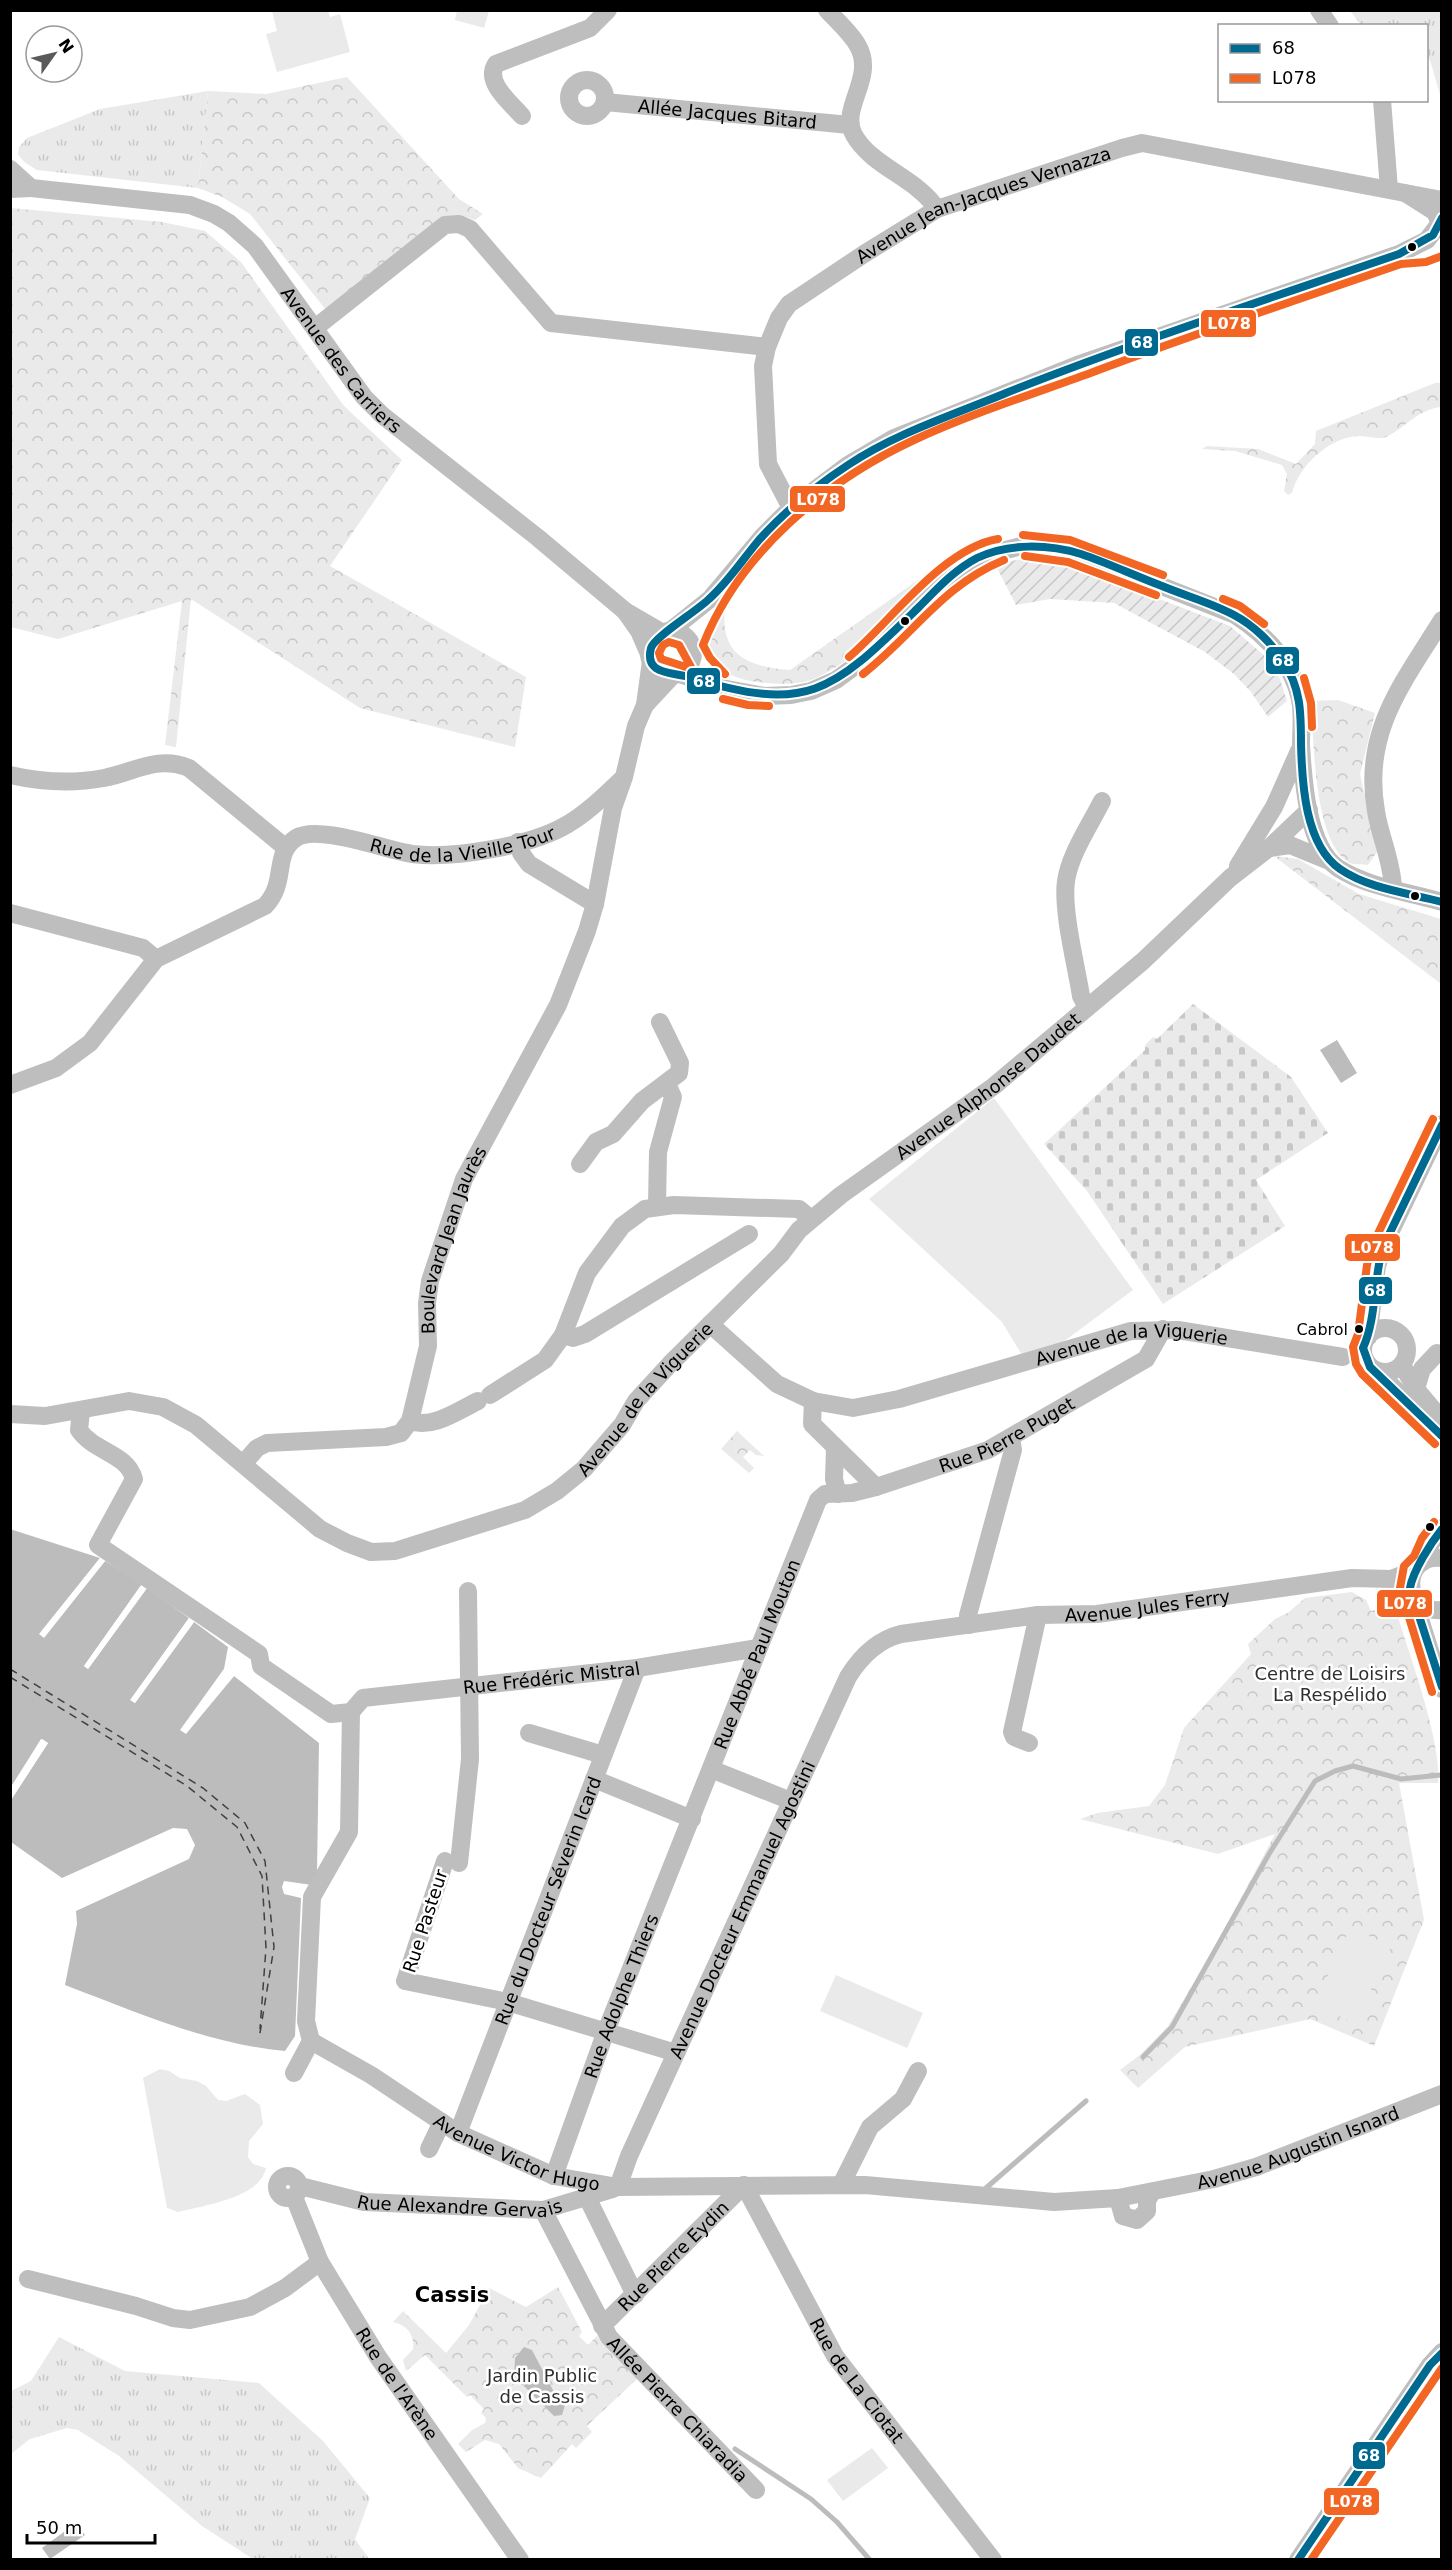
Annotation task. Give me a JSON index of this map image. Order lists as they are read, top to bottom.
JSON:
{
  "streets": {
    "street": [
      "Allée Jacques Bitard",
      "Avenue Jean-Jacques Vernazza",
      "Avenue des Carriers",
      "Rue de la Vieille Tour",
      "Avenue Alphonse Daudet",
      "Boulevard Jean Jaurès",
      "Avenue de la Viguerie",
      "Rue Pierre Puget",
      "Avenue Jules Ferry",
      "Rue Abbé Paul Mouton",
      "Rue Frédéric Mistral",
      "Rue du Docteur Séverin Icard",
      "Avenue Docteur Emmanuel Agostini",
      "Rue Pasteur",
      "Rue Adolphe Thiers",
      "Avenue Augustin Isnard",
      "Avenue Victor Hugo",
      "Rue Alexandre Gervais",
      "Rue Pierre Eydin",
      "Rue de La Ciotat",
      "Rue de l'Arène",
      "Allée Pierre Chiaradia"
    ]
  },
  "crossings": [
    ["Rue de la Vieille Tour", "Boulevard Jean Jaurès"],
    ["Avenue Alphonse Daudet", "Avenue de la Viguerie"],
    ["Avenue de la Viguerie", "Rue Pierre Puget"],
    ["Rue Pierre Puget", "Rue Abbé Paul Mouton"],
    ["Avenue Jules Ferry", "Avenue Docteur Emmanuel Agostini"],
    ["Rue Abbé Paul Mouton", "Rue Frédéric Mistral"],
    ["Rue Abbé Paul Mouton", "Rue Adolphe Thiers"],
    ["Rue Frédéric Mistral", "Rue du Docteur Séverin Icard"],
    ["Rue Frédéric Mistral", "Rue Pasteur"],
    ["Rue du Docteur Séverin Icard", "Rue Pasteur"],
    ["Rue du Docteur Séverin Icard", "Avenue Victor Hugo"],
    ["Avenue Docteur Emmanuel Agostini", "Avenue Victor Hugo"],
    ["Avenue Docteur Emmanuel Agostini", "Rue Alexandre Gervais"],
    ["Rue Adolphe Thiers", "Avenue Victor Hugo"],
    ["Avenue Augustin Isnard", "Avenue Victor Hugo"],
    ["Avenue Victor Hugo", "Rue Alexandre Gervais"],
    ["Avenue Victor Hugo", "Rue Pierre Eydin"],
    ["Avenue Victor Hugo", "Rue de La Ciotat"],
    ["Rue Alexandre Gervais", "Rue de l'Arène"],
    ["Rue Alexandre Gervais", "Allée Pierre Chiaradia"],
    ["Rue Pierre Eydin", "Rue de La Ciotat"],
    ["Rue Pierre Eydin", "Allée Pierre Chiaradia"]
  ],
  "districts": ["Cassis"],
  "parks": ["Centre de Loisirs La Respélido", "Jardin Public de Cassis"],
  "places": ["Cabrol"],
  "lines": ["transit line 68", "transit line L078"],
  "legend": ["68", "L078"],
  "scale_bar": "50 m",
  "north": "top right"
}
